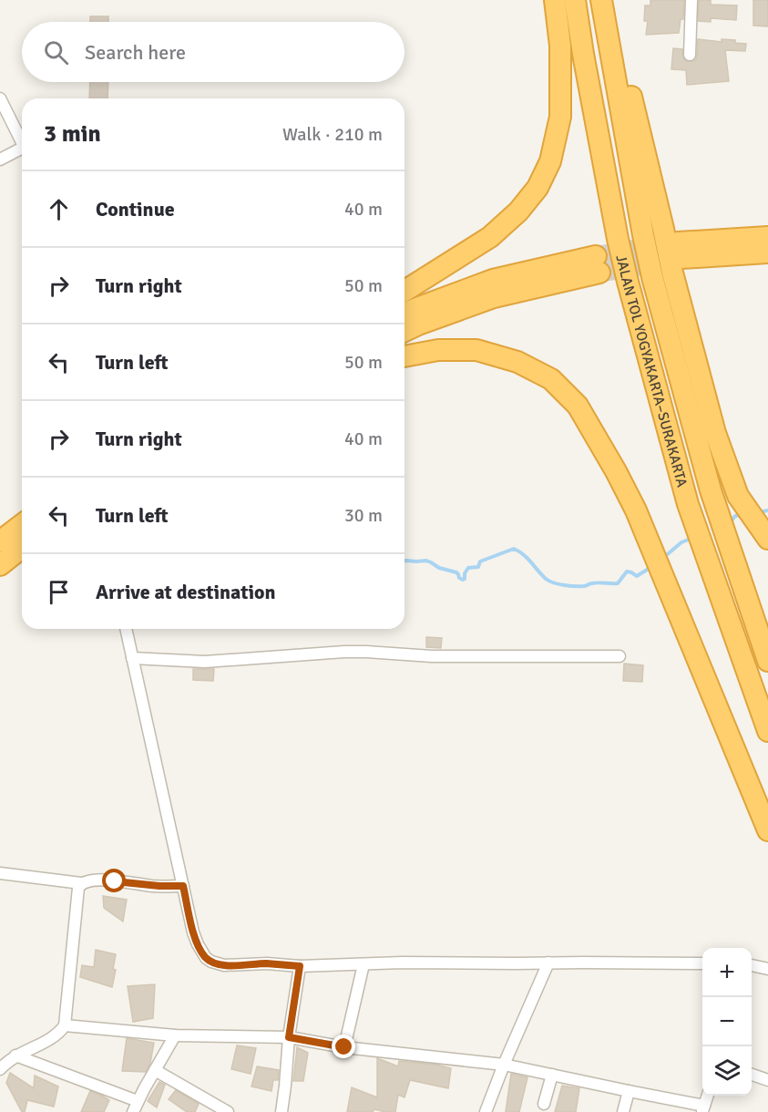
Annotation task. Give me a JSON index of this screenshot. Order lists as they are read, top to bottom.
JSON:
{
  "streets": {
    "highway": ["JALAN TOL YOGYAKARTA–SURAKARTA"]
  },
  "page": {
    "search": "Search here",
    "heading": ["3 min", "Walk · 210 m"],
    "list": [
      ["Continue", "40 m"],
      ["Turn right", "50 m"],
      ["Turn left", "50 m"],
      ["Turn right", "40 m"],
      ["Turn left", "30 m"],
      "Arrive at destination"
    ],
    "map_buttons": ["+", "−"]
  }
}
